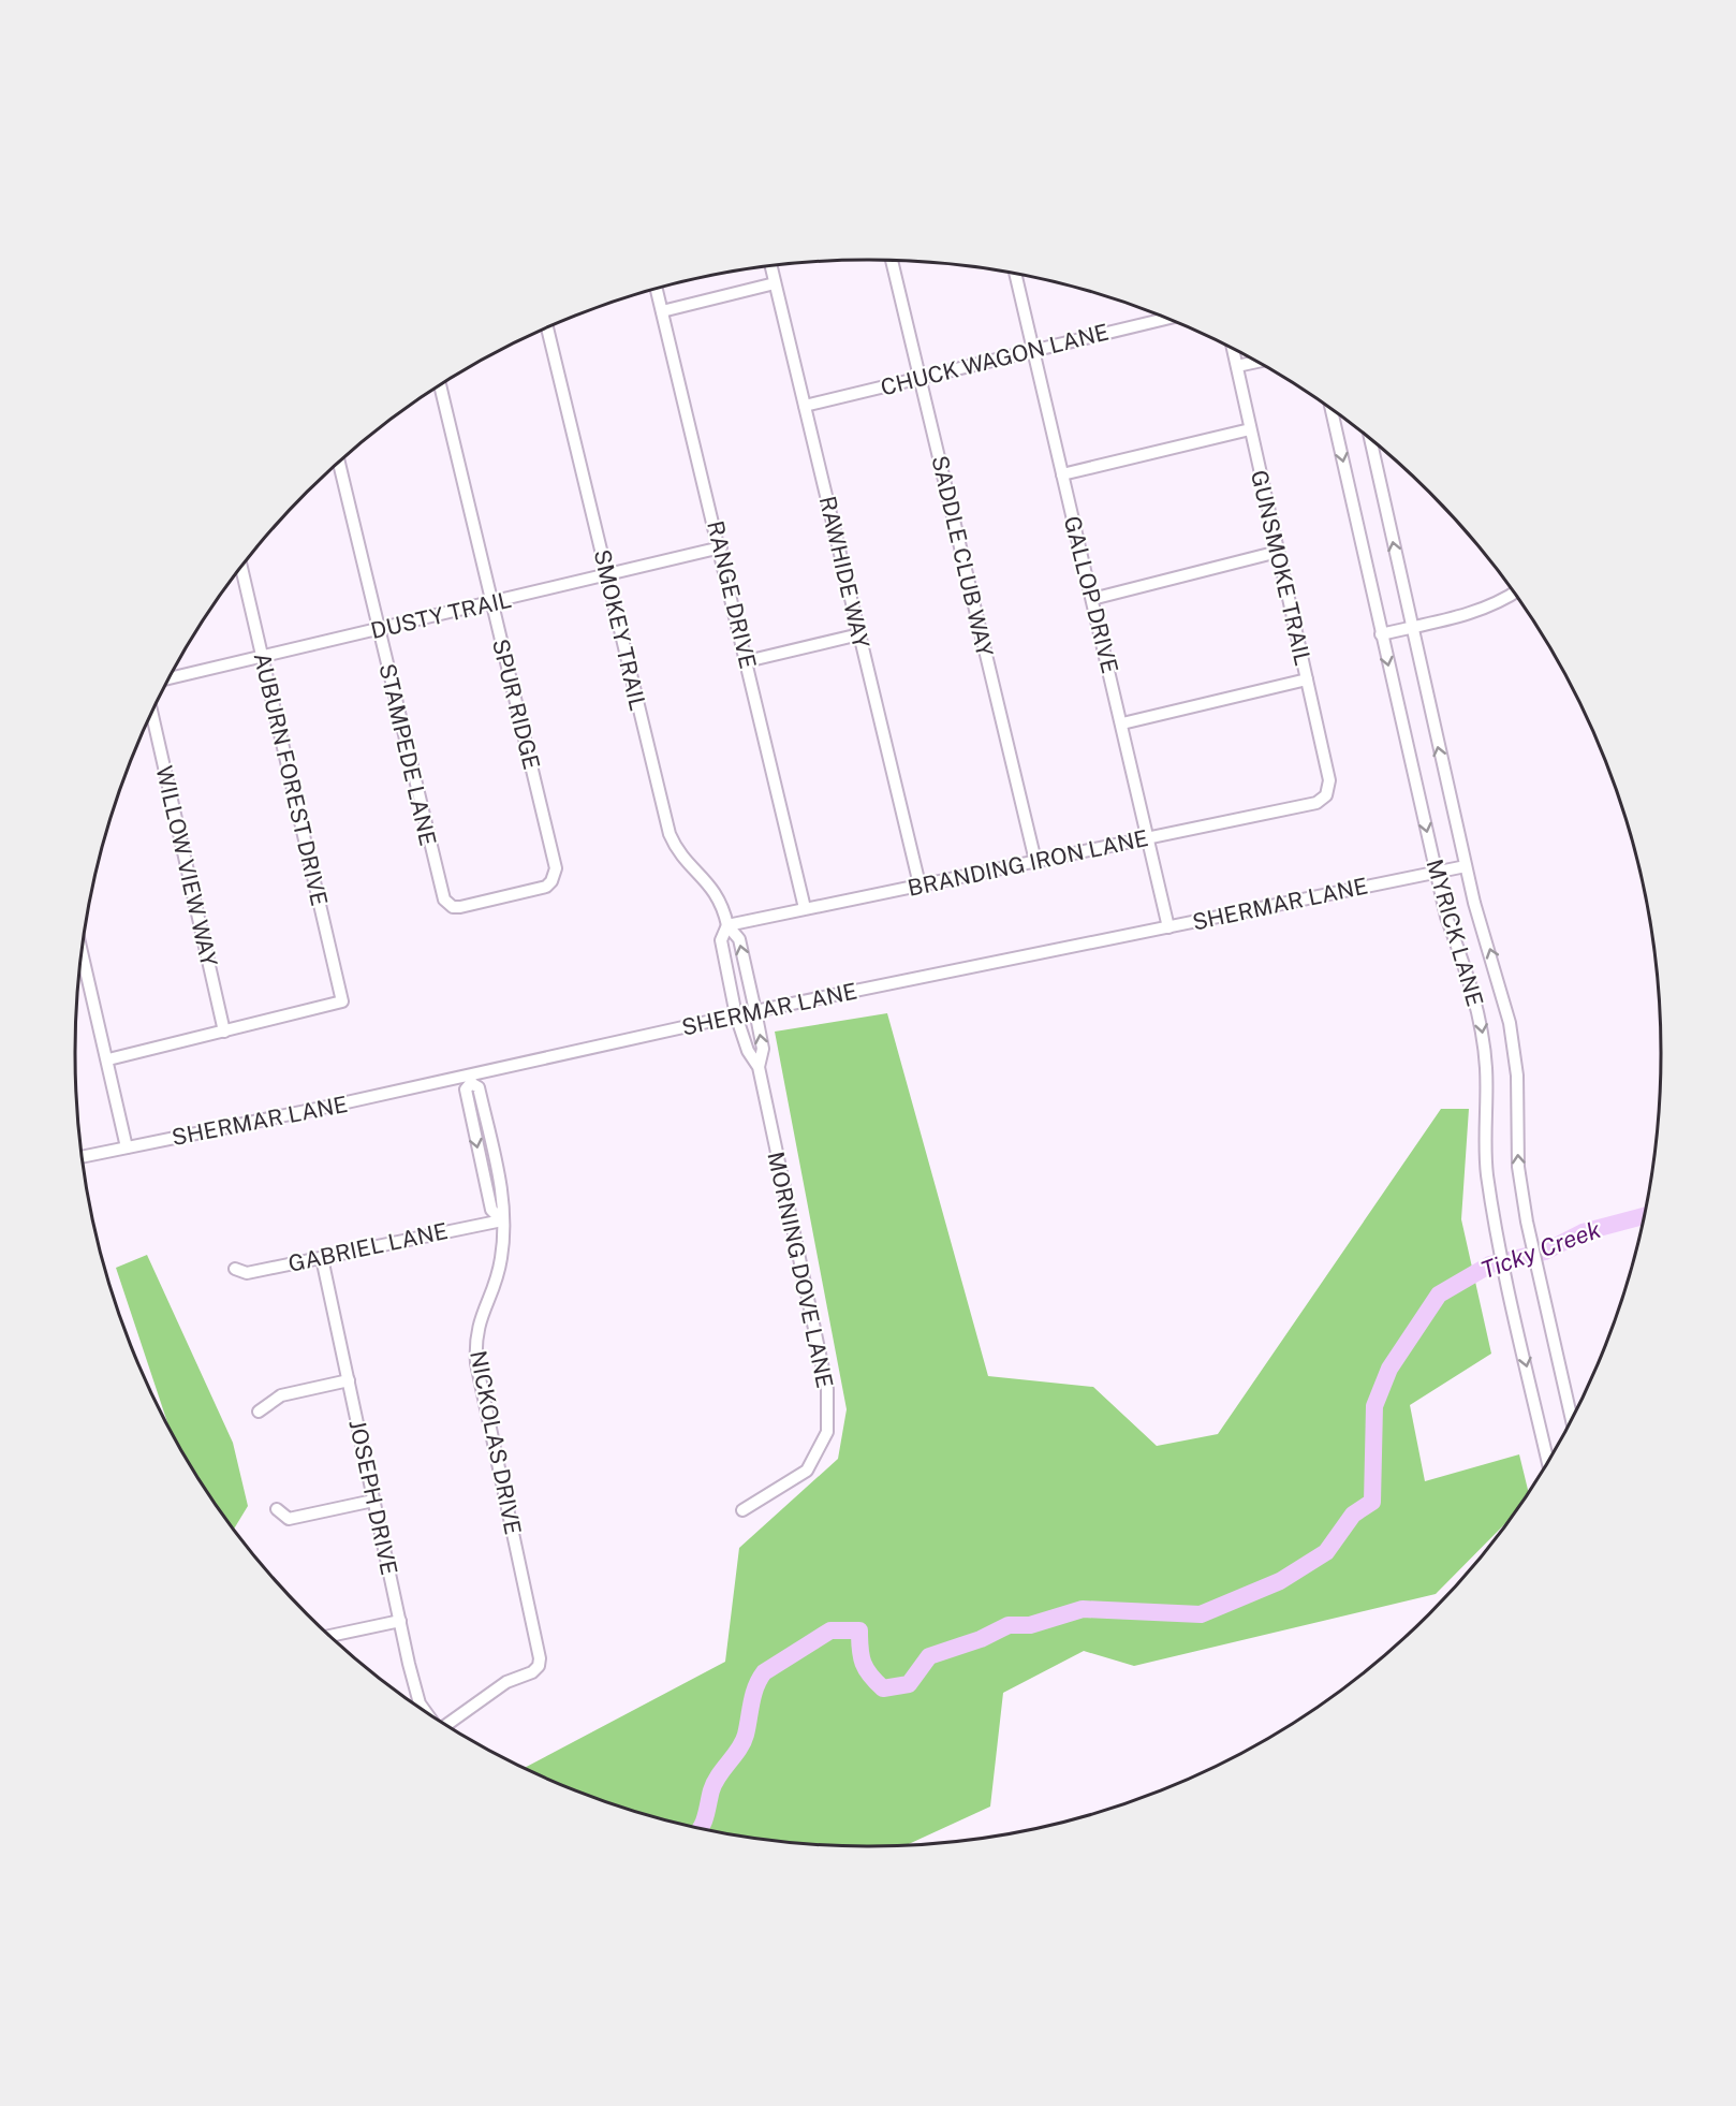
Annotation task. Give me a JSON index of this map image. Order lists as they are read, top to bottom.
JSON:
{
  "streets": {
    "street": [
      "CHUCK WAGON LANE",
      "SADDLE CLUB WAY",
      "GUNSMOKE TRAIL",
      "RAWHIDE WAY",
      "RANGE DRIVE",
      "GALLOP DRIVE",
      "DUSTY TRAIL",
      "SMOKEY TRAIL",
      "SPUR RIDGE",
      "STAMPEDE LANE",
      "AUBURN FOREST DRIVE",
      "BRANDING IRON LANE",
      "WILLOW VIEW WAY",
      "SHERMAR LANE",
      "MYRICK LANE",
      "GABRIEL LANE",
      "MORNING DOVE LANE",
      "NICKOLAS DRIVE",
      "JOSEPH DRIVE"
    ]
  },
  "crossings": [
    ["CHUCK WAGON LANE", "SADDLE CLUB WAY"],
    ["CHUCK WAGON LANE", "RAWHIDE WAY"],
    ["CHUCK WAGON LANE", "GALLOP DRIVE"],
    ["SADDLE CLUB WAY", "BRANDING IRON LANE"],
    ["GUNSMOKE TRAIL", "BRANDING IRON LANE"],
    ["RAWHIDE WAY", "BRANDING IRON LANE"],
    ["RANGE DRIVE", "DUSTY TRAIL"],
    ["RANGE DRIVE", "BRANDING IRON LANE"],
    ["GALLOP DRIVE", "BRANDING IRON LANE"],
    ["GALLOP DRIVE", "SHERMAR LANE"],
    ["DUSTY TRAIL", "SMOKEY TRAIL"],
    ["DUSTY TRAIL", "SPUR RIDGE"],
    ["DUSTY TRAIL", "STAMPEDE LANE"],
    ["DUSTY TRAIL", "AUBURN FOREST DRIVE"],
    ["SMOKEY TRAIL", "BRANDING IRON LANE"],
    ["SMOKEY TRAIL", "SHERMAR LANE"],
    ["SMOKEY TRAIL", "MORNING DOVE LANE"],
    ["SPUR RIDGE", "STAMPEDE LANE"],
    ["AUBURN FOREST DRIVE", "WILLOW VIEW WAY"],
    ["SHERMAR LANE", "MYRICK LANE"],
    ["SHERMAR LANE", "MORNING DOVE LANE"],
    ["SHERMAR LANE", "NICKOLAS DRIVE"],
    ["GABRIEL LANE", "NICKOLAS DRIVE"],
    ["GABRIEL LANE", "JOSEPH DRIVE"]
  ],
  "water": ["Ticky Creek"]
}
